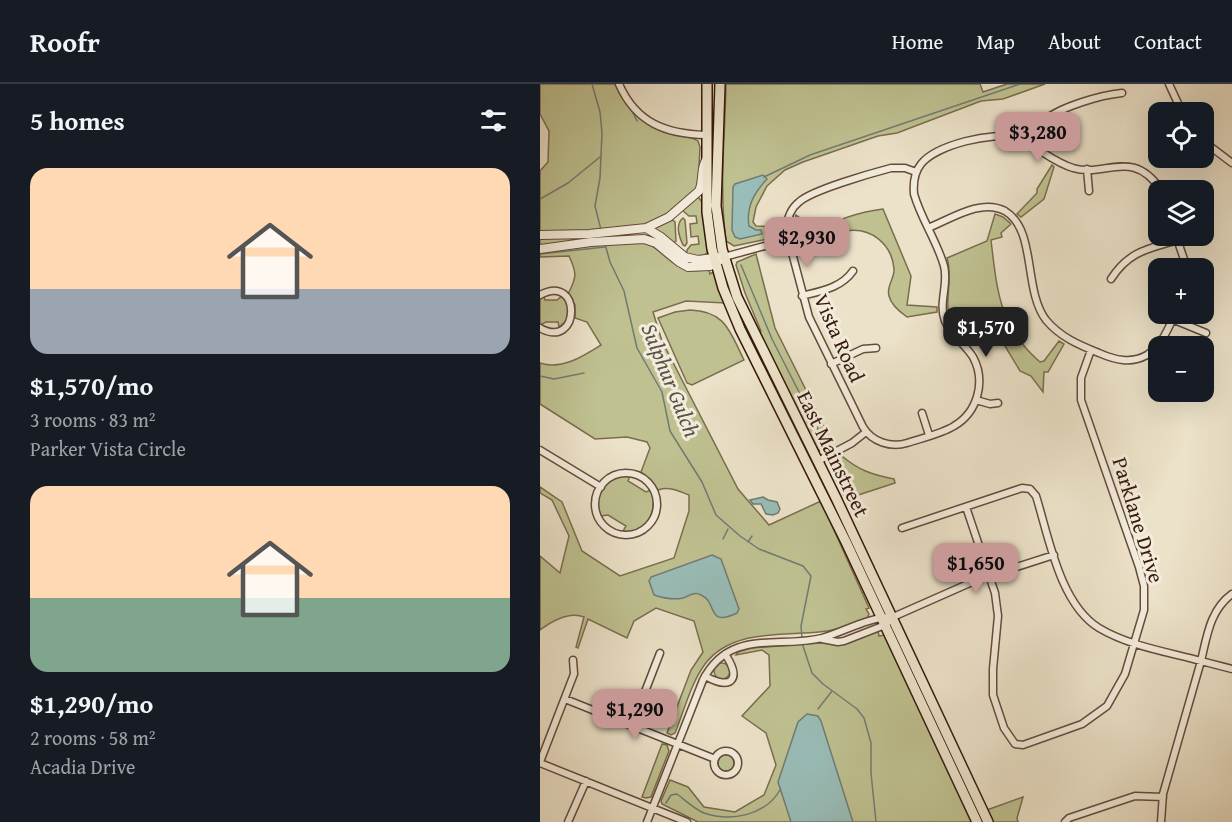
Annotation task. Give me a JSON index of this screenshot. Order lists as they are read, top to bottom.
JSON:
{
  "streets": {
    "main road": ["East Mainstreet"],
    "street": ["Vista Road", "Parklane Drive"]
  },
  "water": ["Sulphur Gulch"],
  "page": {
    "header": "Roofr",
    "nav": [
      "Home",
      "Map",
      "About",
      "Contact"
    ],
    "heading": "5 homes",
    "map_buttons": ["+", "−"],
    "price": [
      "$3,280",
      "$2,930",
      "$1,570",
      "$1,650",
      "$1,290"
    ],
    "list": [
      {
        "name": "$1,570/mo",
        "note": "3 rooms · 83 m² · Parker Vista Circle"
      },
      {
        "name": "$1,290/mo",
        "note": "2 rooms · 58 m² · Acadia Drive"
      }
    ]
  }
}
